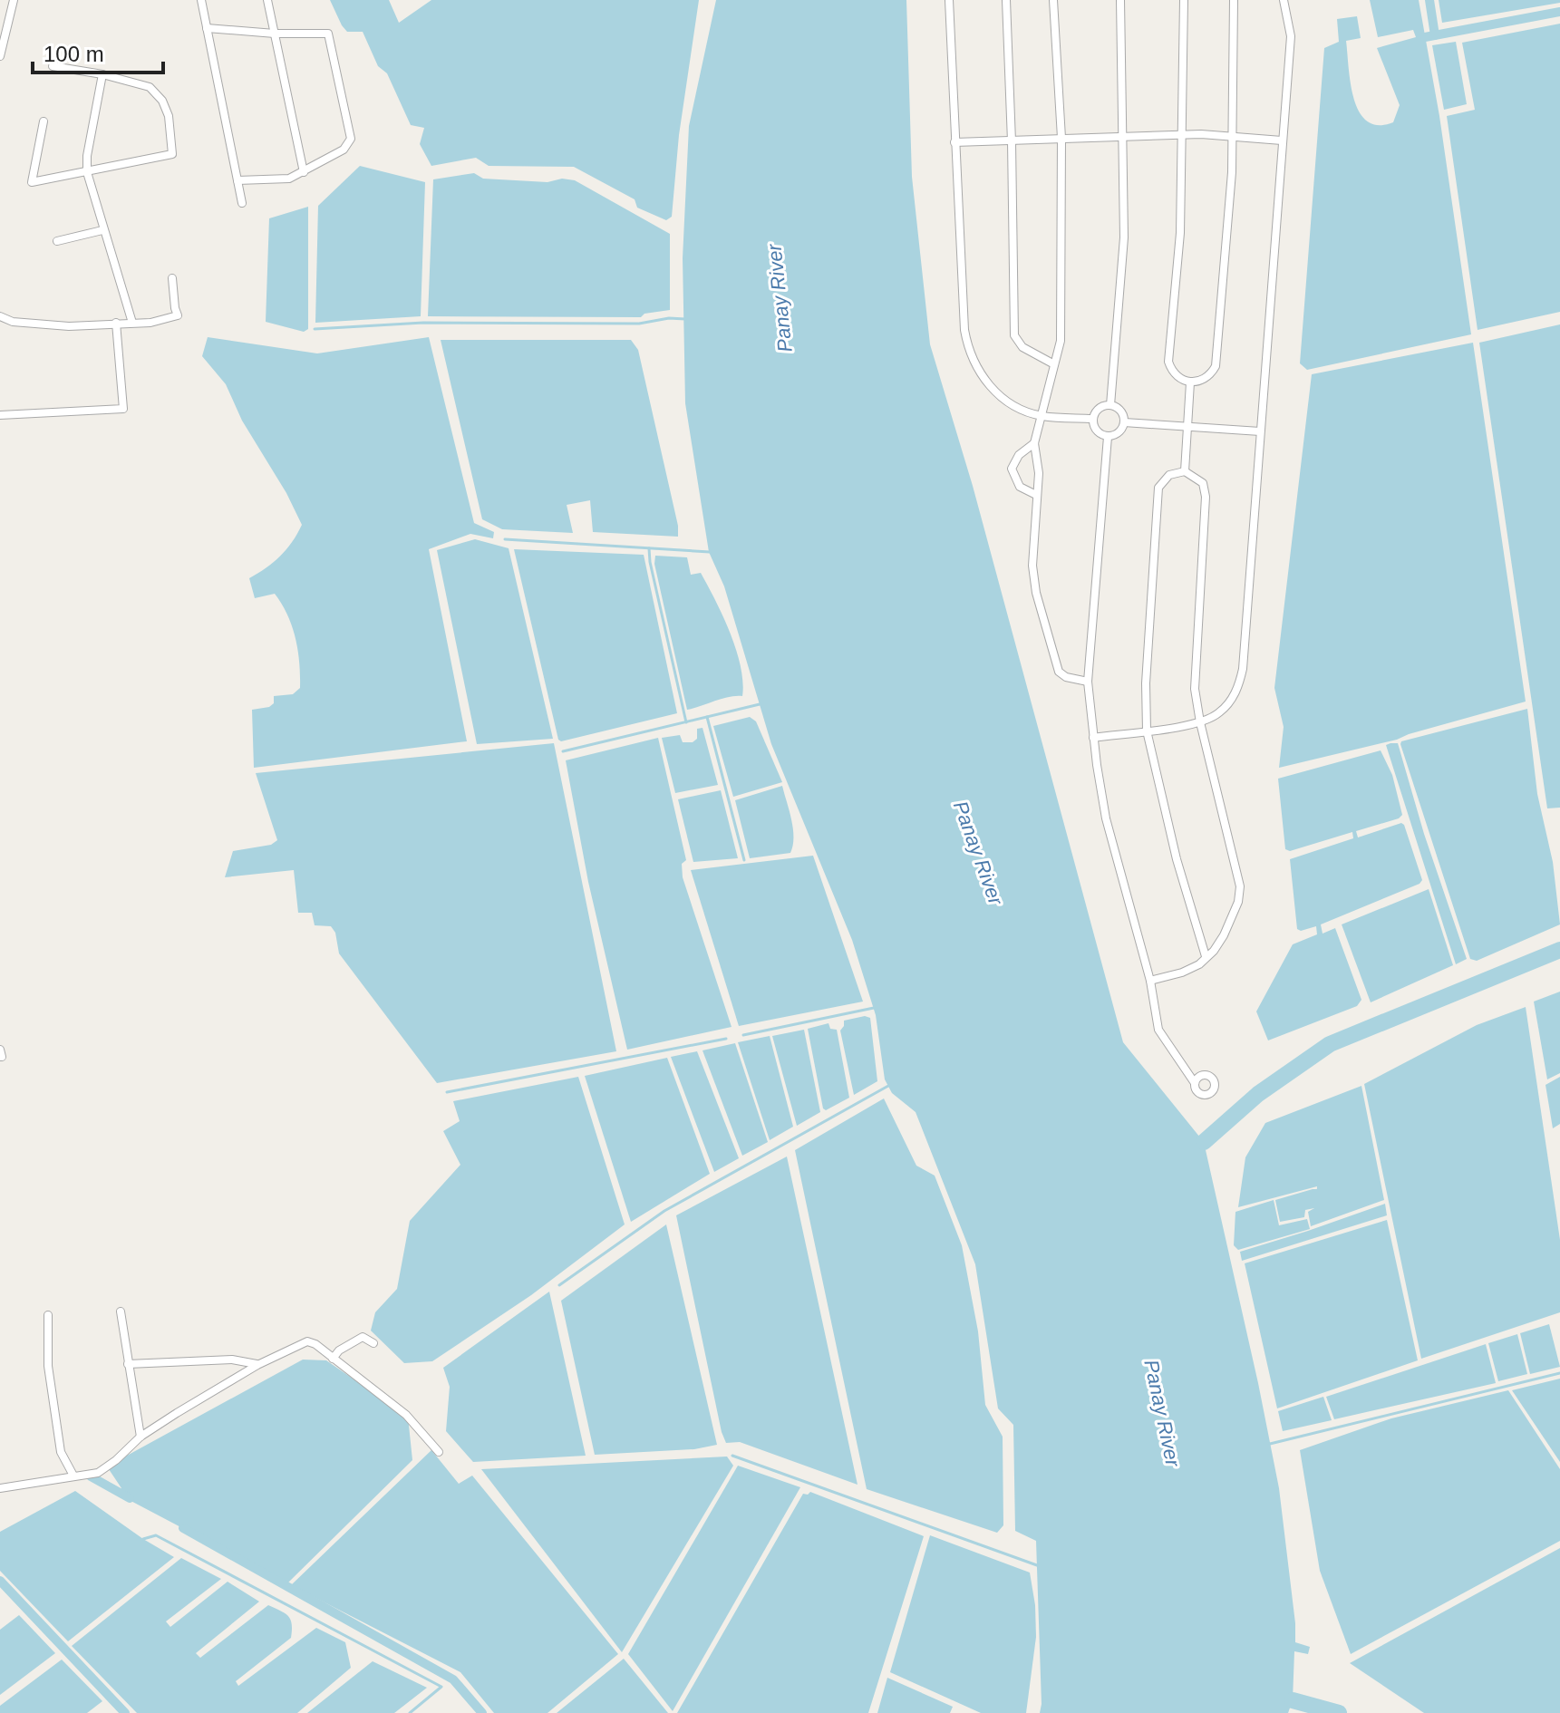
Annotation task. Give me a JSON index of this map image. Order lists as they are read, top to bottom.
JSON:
{
  "water": ["Panay River"],
  "scale_bar": "100 m"
}
